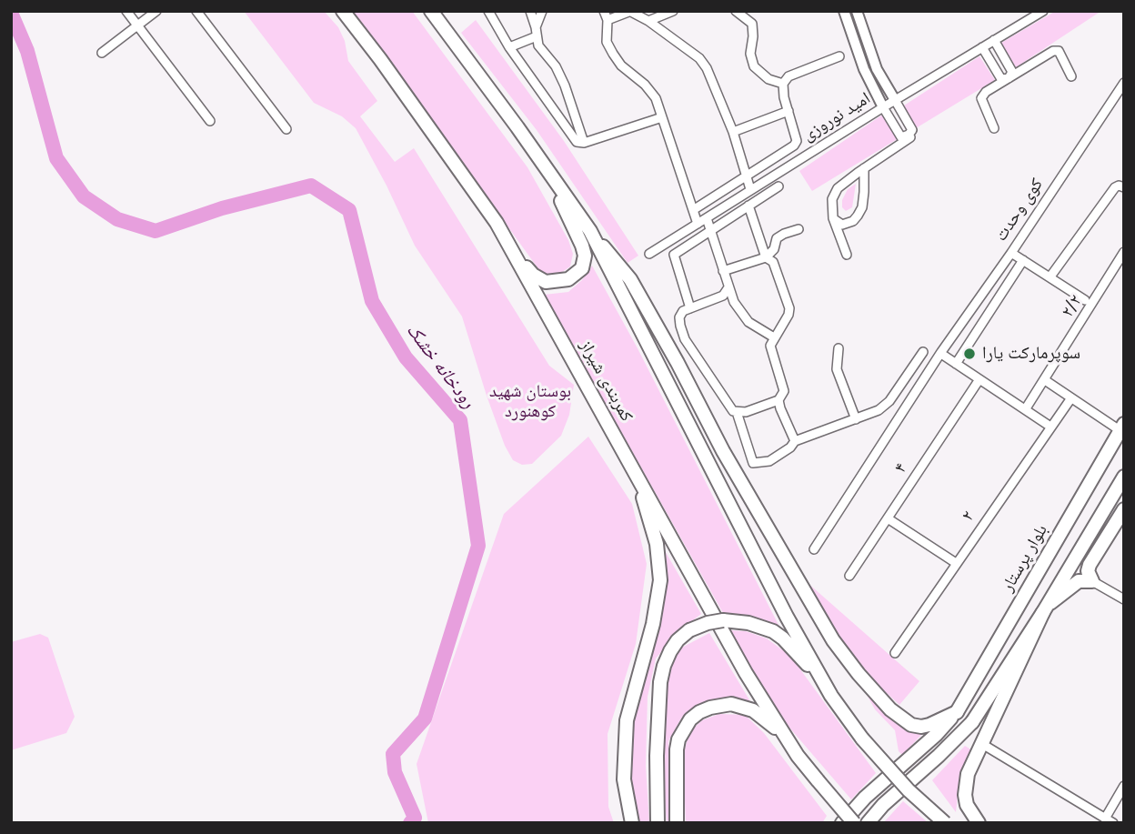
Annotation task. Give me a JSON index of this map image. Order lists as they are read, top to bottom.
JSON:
{
  "streets": {
    "main road": ["کمربندی شیراز", "بلوار پرستار"],
    "street": [
      "امید نوروزی",
      "کوی وحدت",
      "۲/۲",
      "۴",
      "۲"
    ]
  },
  "water": ["رودخانه خشک"],
  "parks": ["بوستان شهید کوهنورد"],
  "places": ["سوپرمارکت یارا"]
}
